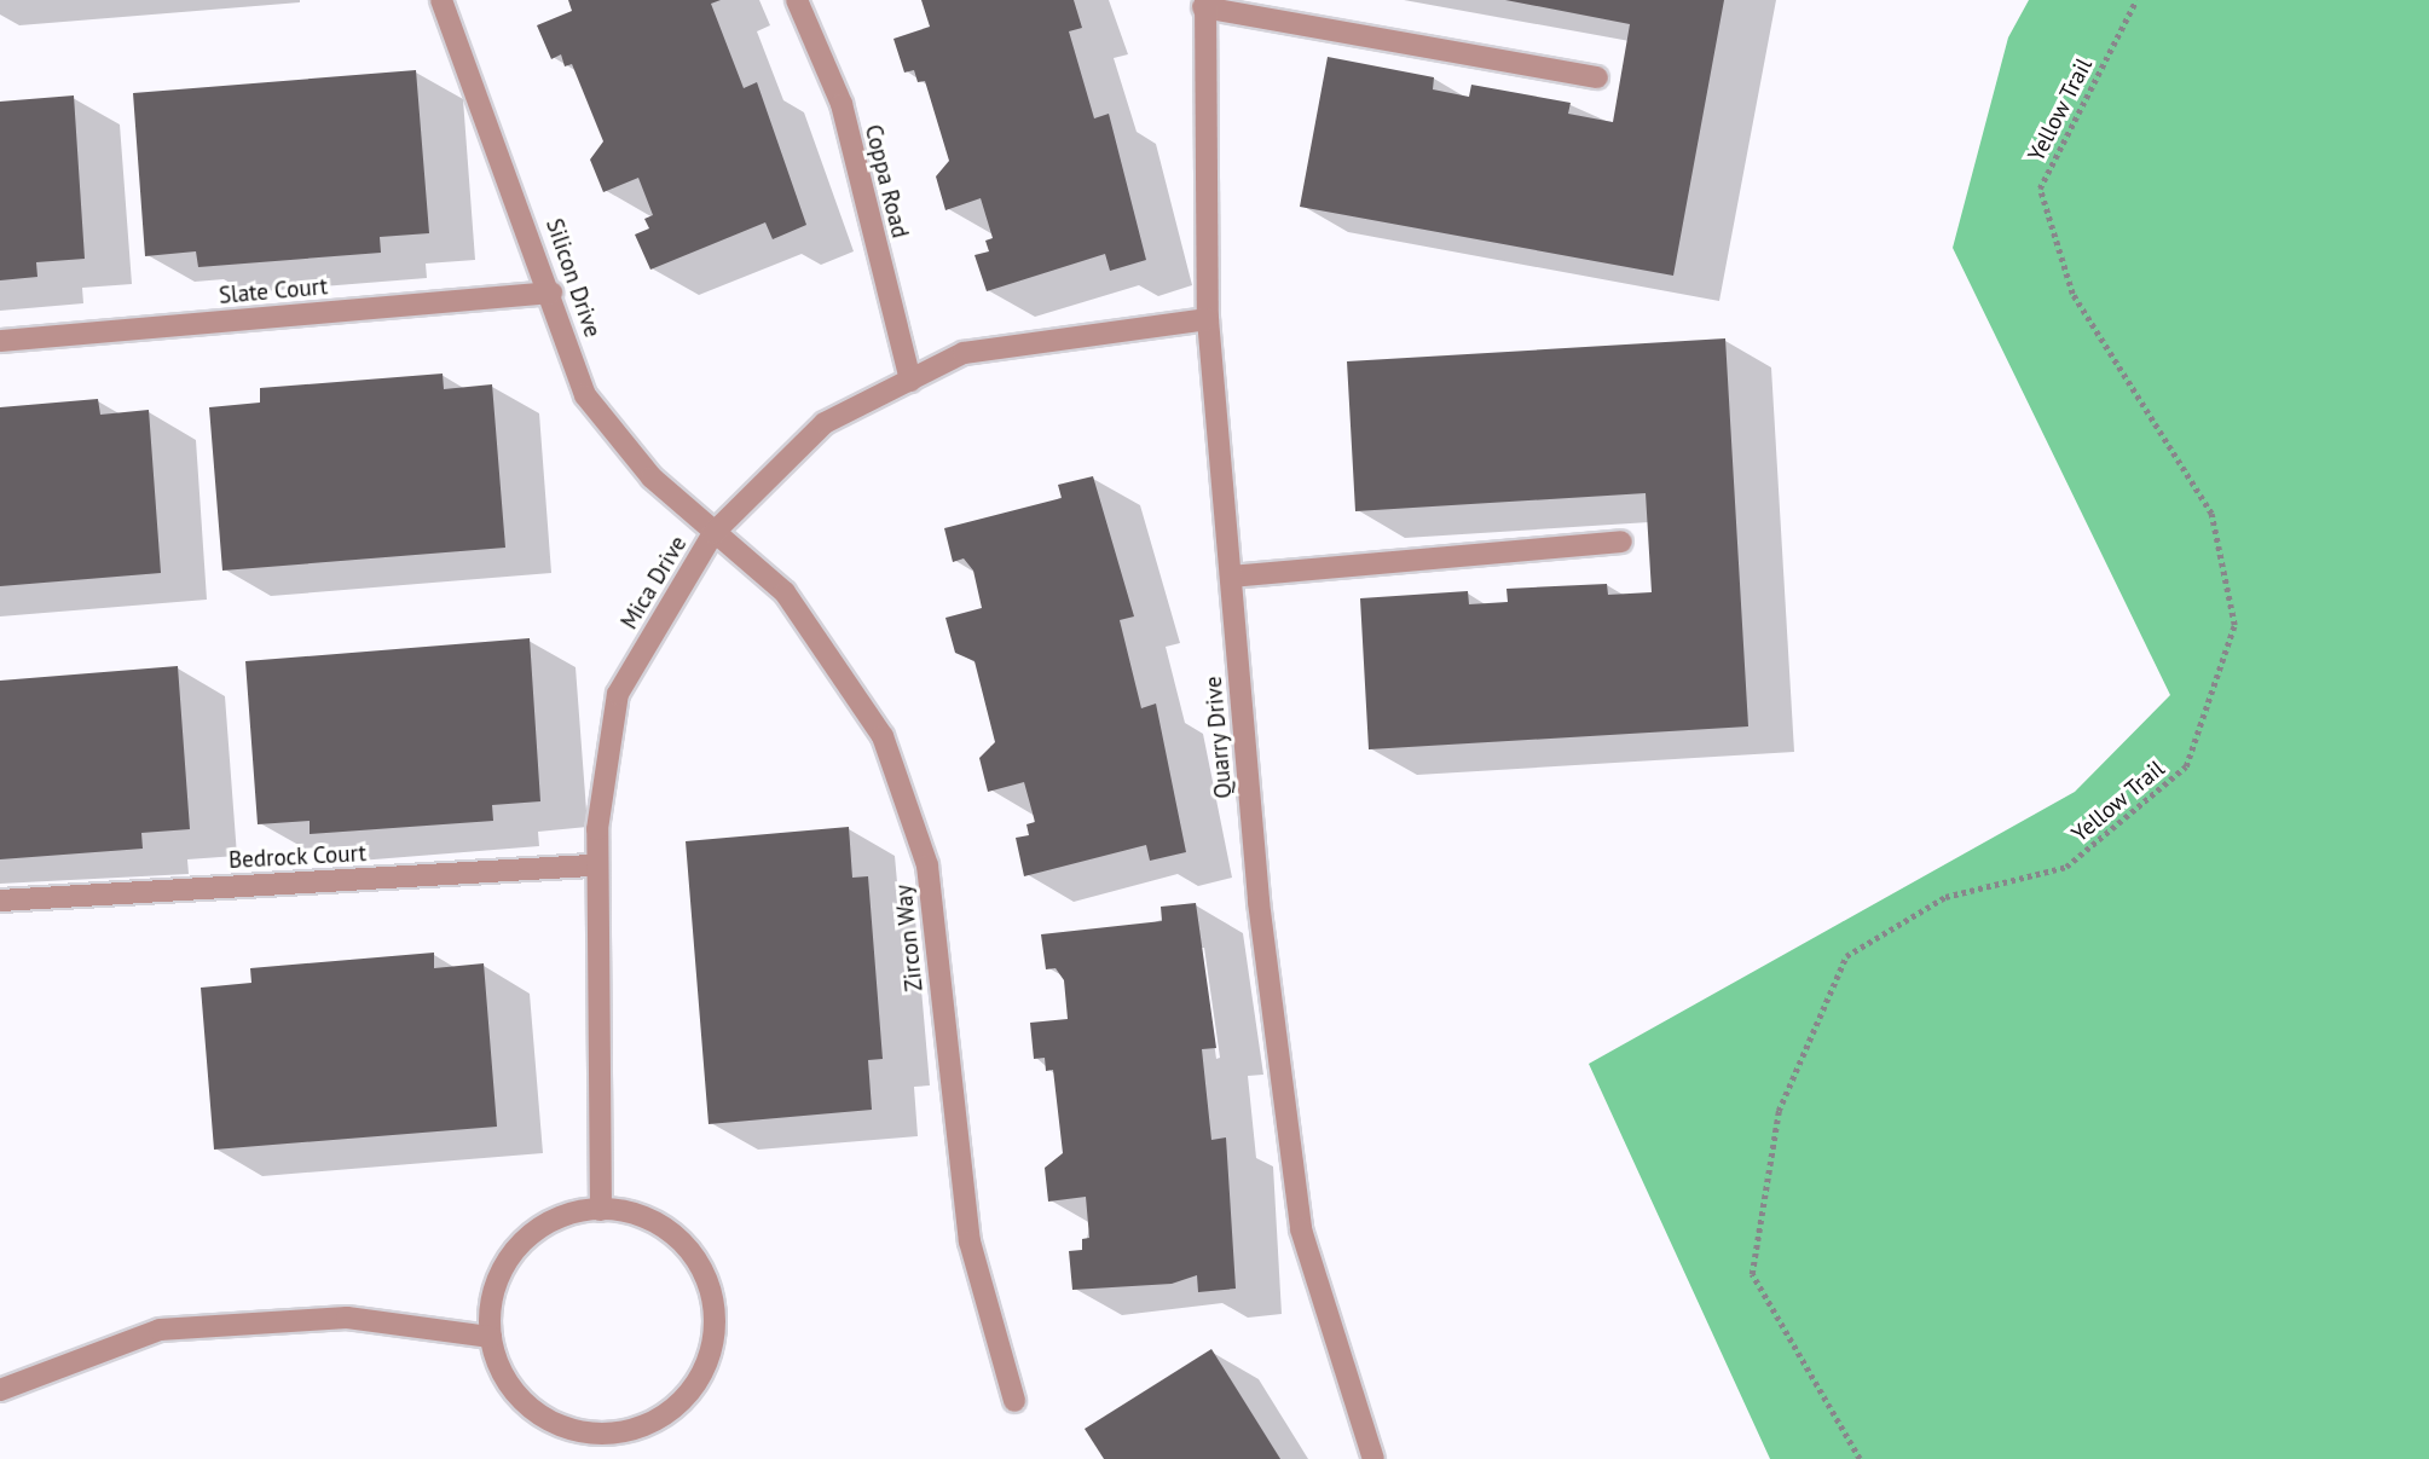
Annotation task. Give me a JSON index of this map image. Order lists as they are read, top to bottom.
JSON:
{
  "streets": {
    "street": [
      "Coppa Road",
      "Silicon Drive",
      "Slate Court",
      "Mica Drive",
      "Quarry Drive",
      "Bedrock Court",
      "Zircon Way"
    ],
    "path": ["Yellow Trail"]
  },
  "crossings": [
    ["Coppa Road", "Mica Drive"],
    ["Silicon Drive", "Slate Court"],
    ["Silicon Drive", "Mica Drive"],
    ["Silicon Drive", "Zircon Way"],
    ["Mica Drive", "Quarry Drive"],
    ["Mica Drive", "Bedrock Court"],
    ["Mica Drive", "Zircon Way"]
  ]
}
